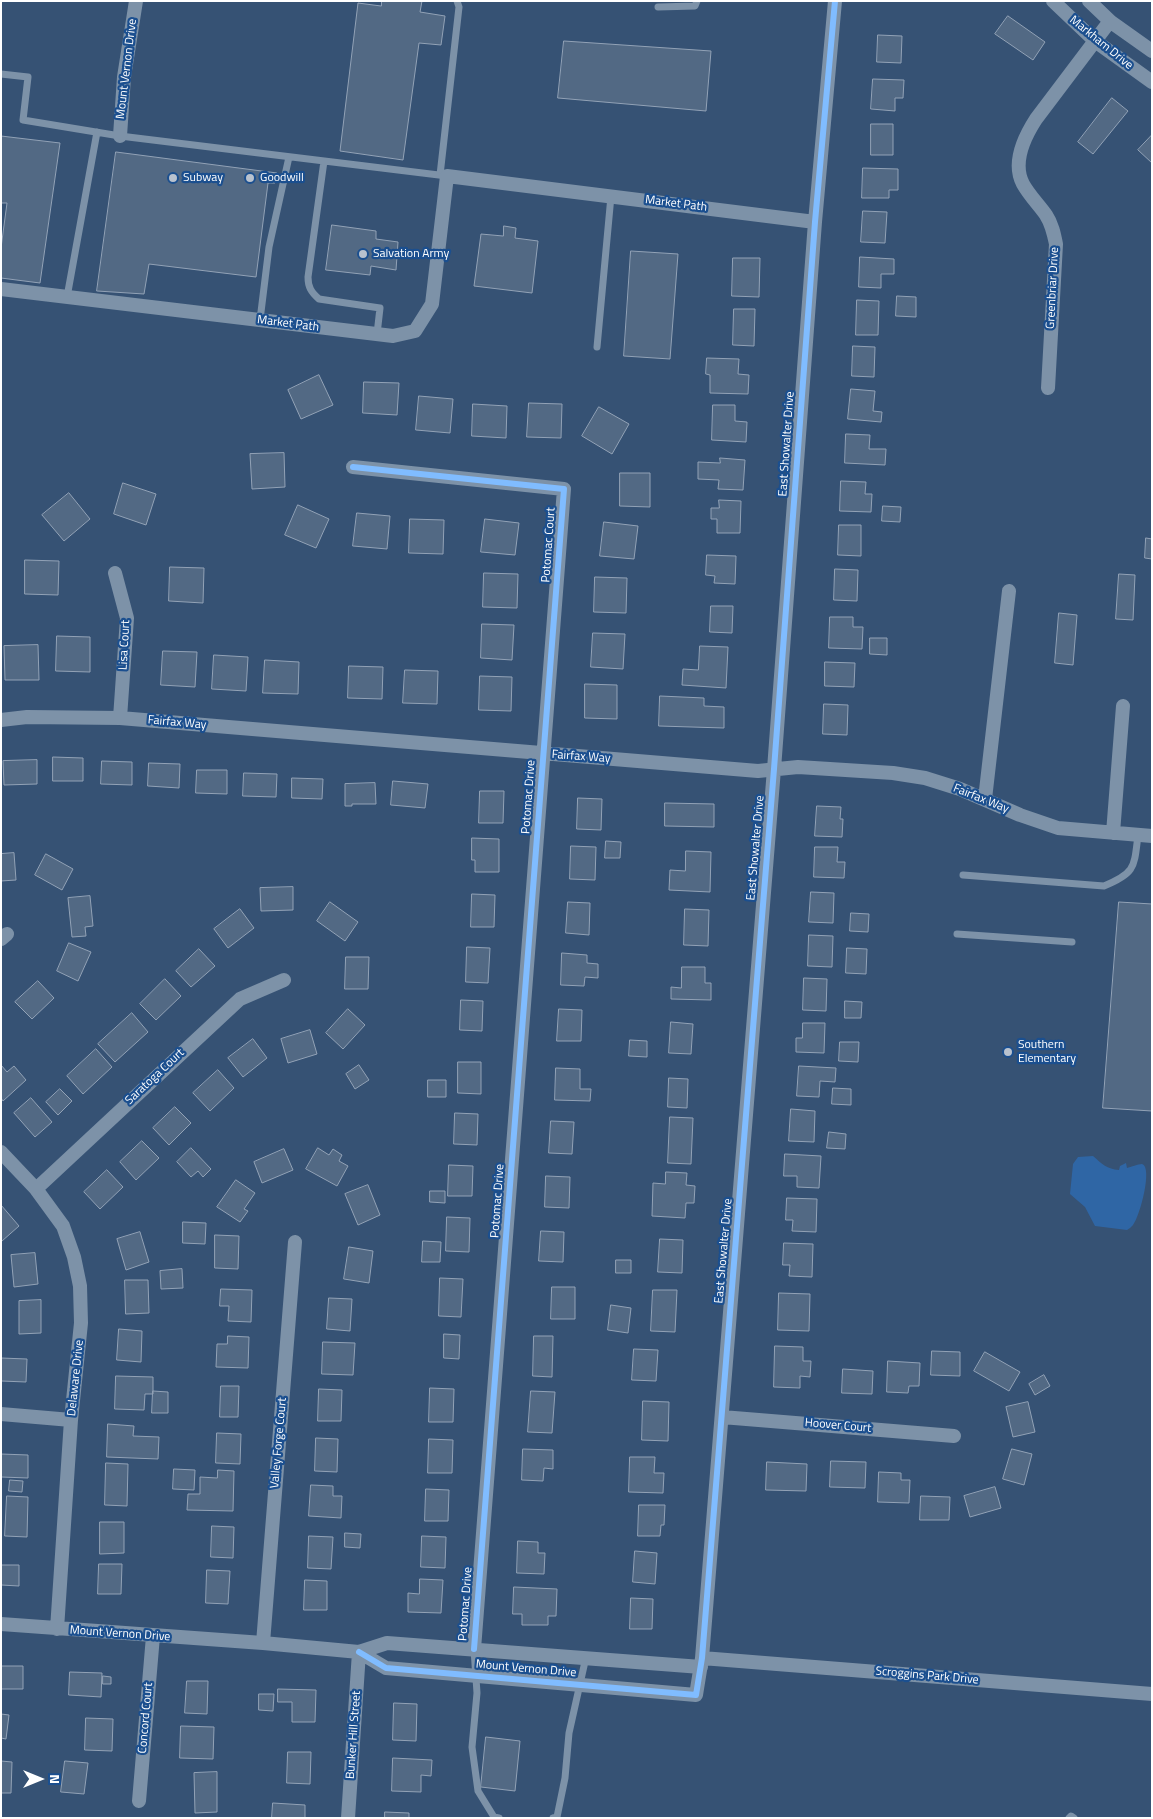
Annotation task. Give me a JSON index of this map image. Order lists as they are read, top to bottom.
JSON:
{
  "streets": {
    "street": [
      "Markham Drive",
      "Mount Vernon Drive",
      "Market Path",
      "Greenbriar Drive",
      "East Showalter Drive",
      "Potomac Court",
      "Lisa Court",
      "Fairfax Way",
      "Potomac Drive",
      "Saratoga Court",
      "Delaware Drive",
      "Hoover Court",
      "Valley Forge Court",
      "Scroggins Park Drive",
      "Concord Court",
      "Bunker Hill Street"
    ]
  },
  "crossings": [
    ["Markham Drive", "Greenbriar Drive"],
    ["Mount Vernon Drive", "Market Path"],
    ["Mount Vernon Drive", "East Showalter Drive"],
    ["Mount Vernon Drive", "Potomac Drive"],
    ["Mount Vernon Drive", "Delaware Drive"],
    ["Mount Vernon Drive", "Valley Forge Court"],
    ["Mount Vernon Drive", "Scroggins Park Drive"],
    ["Mount Vernon Drive", "Concord Court"],
    ["Mount Vernon Drive", "Bunker Hill Street"],
    ["Market Path", "East Showalter Drive"],
    ["East Showalter Drive", "Fairfax Way"],
    ["East Showalter Drive", "Hoover Court"],
    ["East Showalter Drive", "Scroggins Park Drive"],
    ["Potomac Court", "Fairfax Way"],
    ["Potomac Court", "Potomac Drive"],
    ["Lisa Court", "Fairfax Way"],
    ["Fairfax Way", "Potomac Drive"],
    ["Saratoga Court", "Delaware Drive"]
  ],
  "places": [
    "Subway",
    "Goodwill",
    "Salvation Army",
    "Southern Elementary"
  ],
  "north": "right"
}
